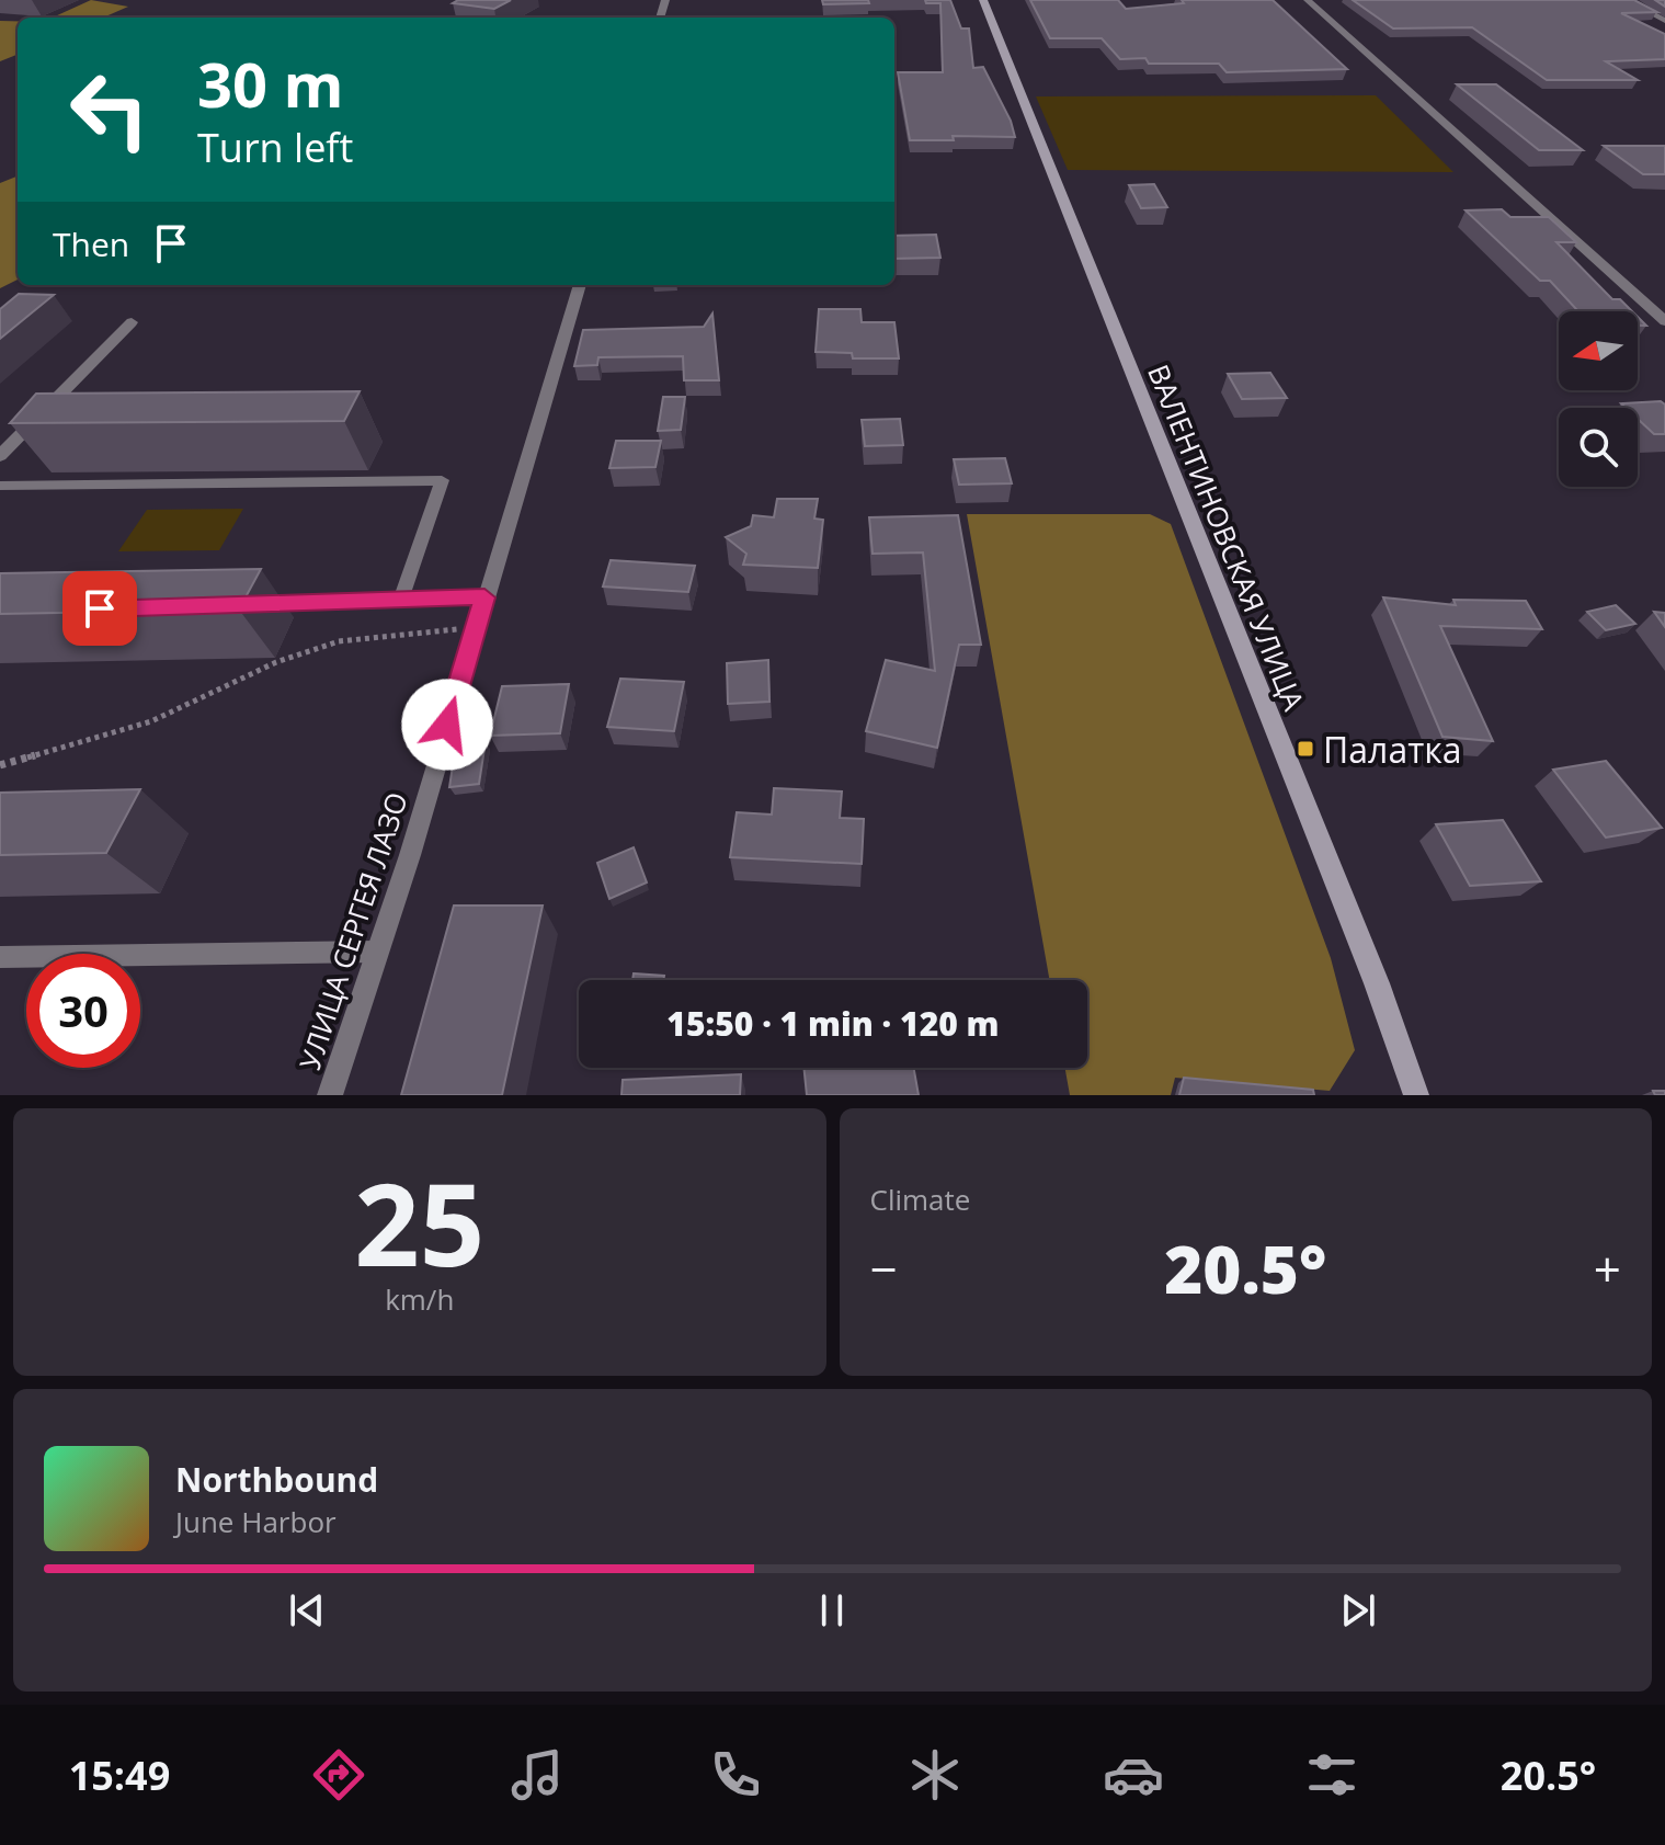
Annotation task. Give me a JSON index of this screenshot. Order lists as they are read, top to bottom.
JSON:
{
  "streets": {
    "main road": ["ВАЛЕНТИНОВСКАЯ УЛИЦА"],
    "street": ["УЛИЦА СЕРГЕЯ ЛАЗО"]
  },
  "places": {
    "transit": ["Палатка"]
  },
  "north": "left",
  "page": {
    "turn": ["30 m", "Turn left"],
    "then": "Then",
    "limit": "30",
    "trip": "15:50 · 1 min · 120 m",
    "tile": [
      ["25", "km/h"],
      "Climate"
    ],
    "heat": ["−", "20.5°", "+"],
    "song": ["Northbound", "June Harbor"],
    "tabs": ["15:49", "20.5°"]
  }
}
